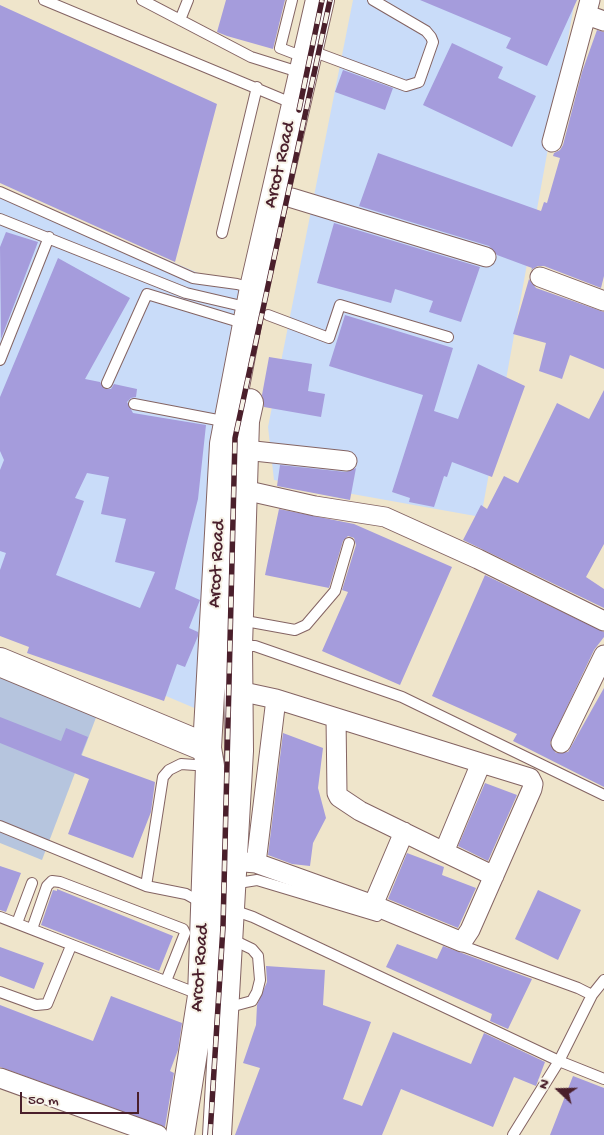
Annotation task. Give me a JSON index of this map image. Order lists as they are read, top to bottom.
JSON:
{
  "streets": {
    "main road": ["Arcot Road"]
  },
  "scale_bar": "50 m",
  "north": "left"
}
